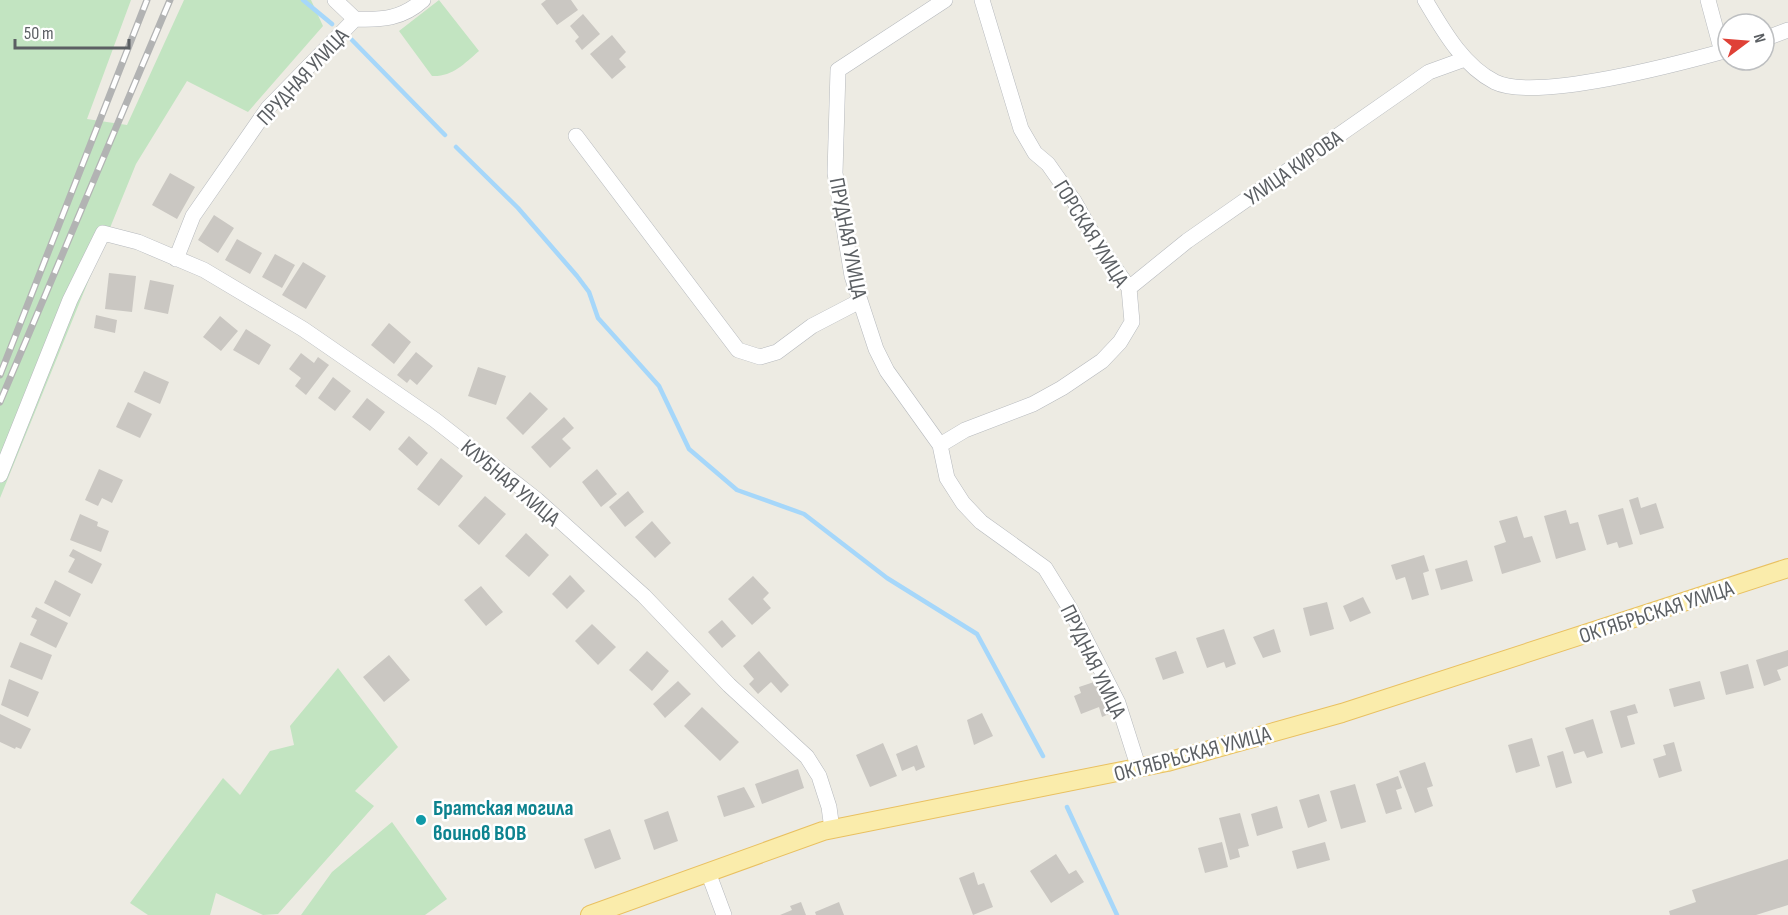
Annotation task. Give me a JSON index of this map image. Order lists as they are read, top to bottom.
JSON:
{
  "streets": {
    "main road": ["ОКТЯБРЬСКАЯ УЛИЦА"],
    "street": [
      "ПРУДНАЯ УЛИЦА",
      "УЛИЦА КИРОВА",
      "ГОРСКАЯ УЛИЦА",
      "КЛУБНАЯ УЛИЦА"
    ]
  },
  "crossings": [
    ["ПРУДНАЯ УЛИЦА", "ГОРСКАЯ УЛИЦА"],
    ["ПРУДНАЯ УЛИЦА", "КЛУБНАЯ УЛИЦА"],
    ["ПРУДНАЯ УЛИЦА", "ОКТЯБРЬСКАЯ УЛИЦА"],
    ["УЛИЦА КИРОВА", "ГОРСКАЯ УЛИЦА"],
    ["КЛУБНАЯ УЛИЦА", "ОКТЯБРЬСКАЯ УЛИЦА"]
  ],
  "places": ["Братская могила воинов ВОВ"],
  "scale_bar": "50 m",
  "north": "right"
}
